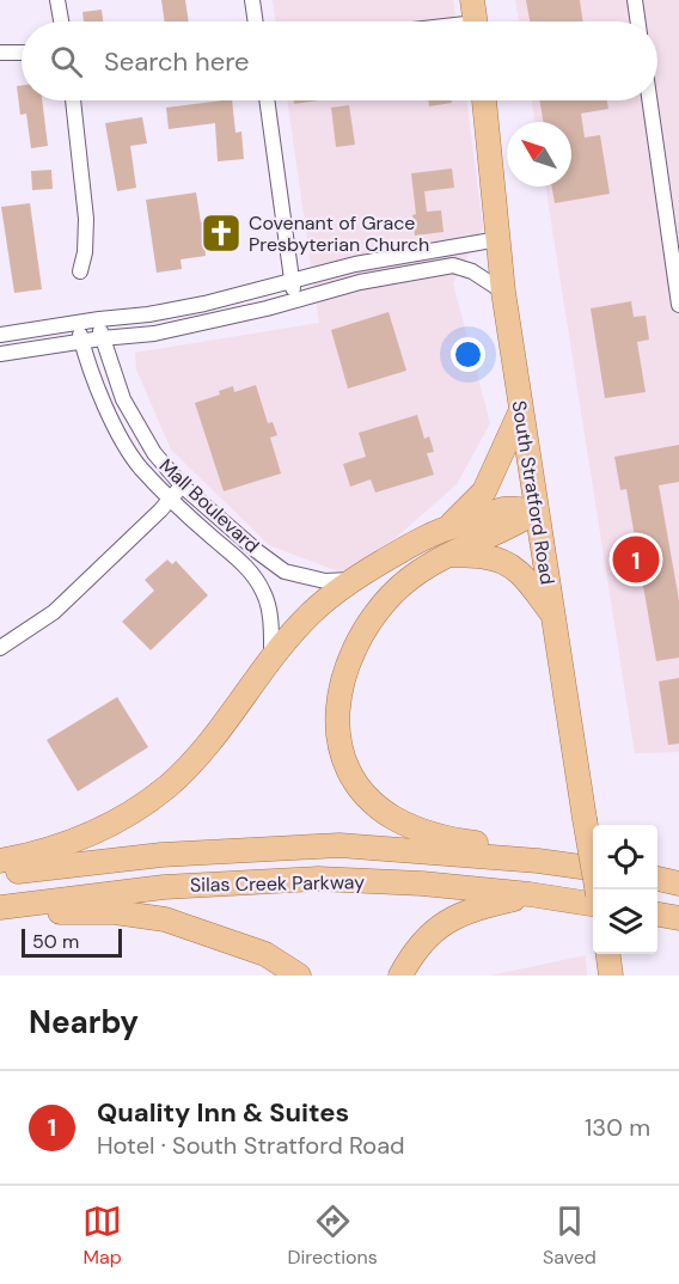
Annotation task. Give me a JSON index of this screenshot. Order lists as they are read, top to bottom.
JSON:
{
  "streets": {
    "main road": ["South Stratford Road", "Silas Creek Parkway"],
    "street": ["Mall Boulevard"]
  },
  "places": {
    "church": ["Covenant of Grace Presbyterian Church"]
  },
  "scale_bar": "50 m",
  "north": "top left",
  "page": {
    "search": "Search here",
    "pins": "1",
    "scale": "50 m",
    "heading": "Nearby",
    "list": [
      {
        "mark": "1",
        "name": "Quality Inn & Suites",
        "note": "Hotel · South Stratford Road",
        "value": "130 m"
      }
    ],
    "nav": ["Map", "Directions", "Saved"]
  }
}
